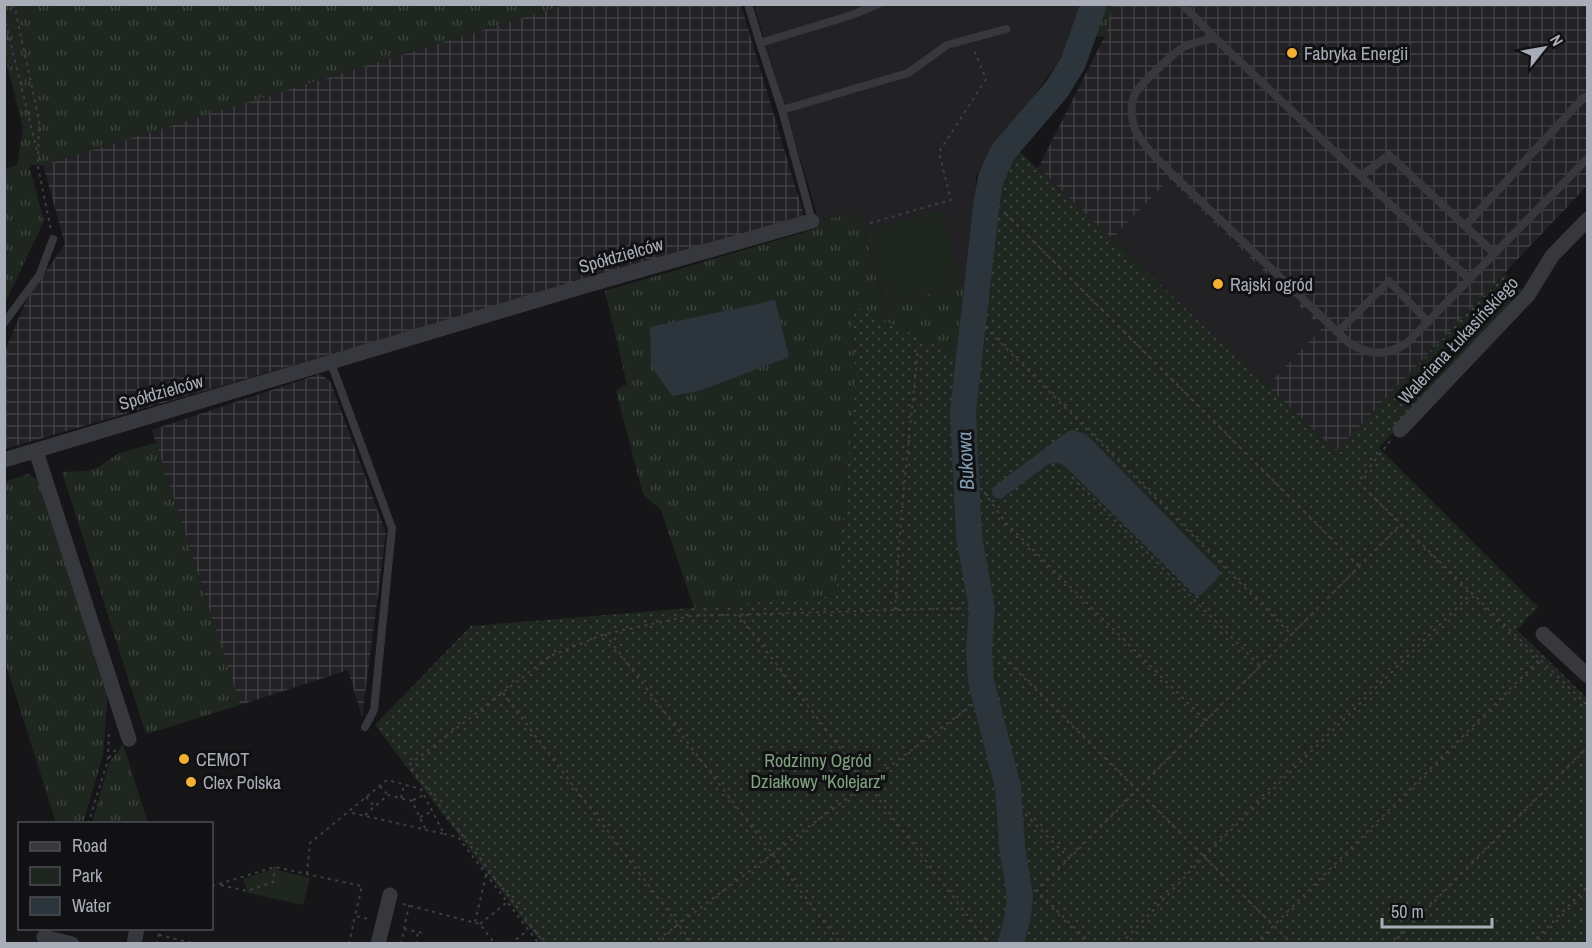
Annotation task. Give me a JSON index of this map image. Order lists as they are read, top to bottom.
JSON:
{
  "streets": {
    "street": ["Spółdzielców", "Waleriana Łukasińskiego"]
  },
  "water": ["Bukowa"],
  "parks": ["Rodzinny Ogród Działkowy \"Kolejarz\""],
  "places": [
    "Fabryka Energii",
    "Rajski ogród",
    "CEMOT",
    "Clex Polska"
  ],
  "legend": ["Road", "Park", "Water"],
  "scale_bar": "50 m",
  "north": "top right"
}
